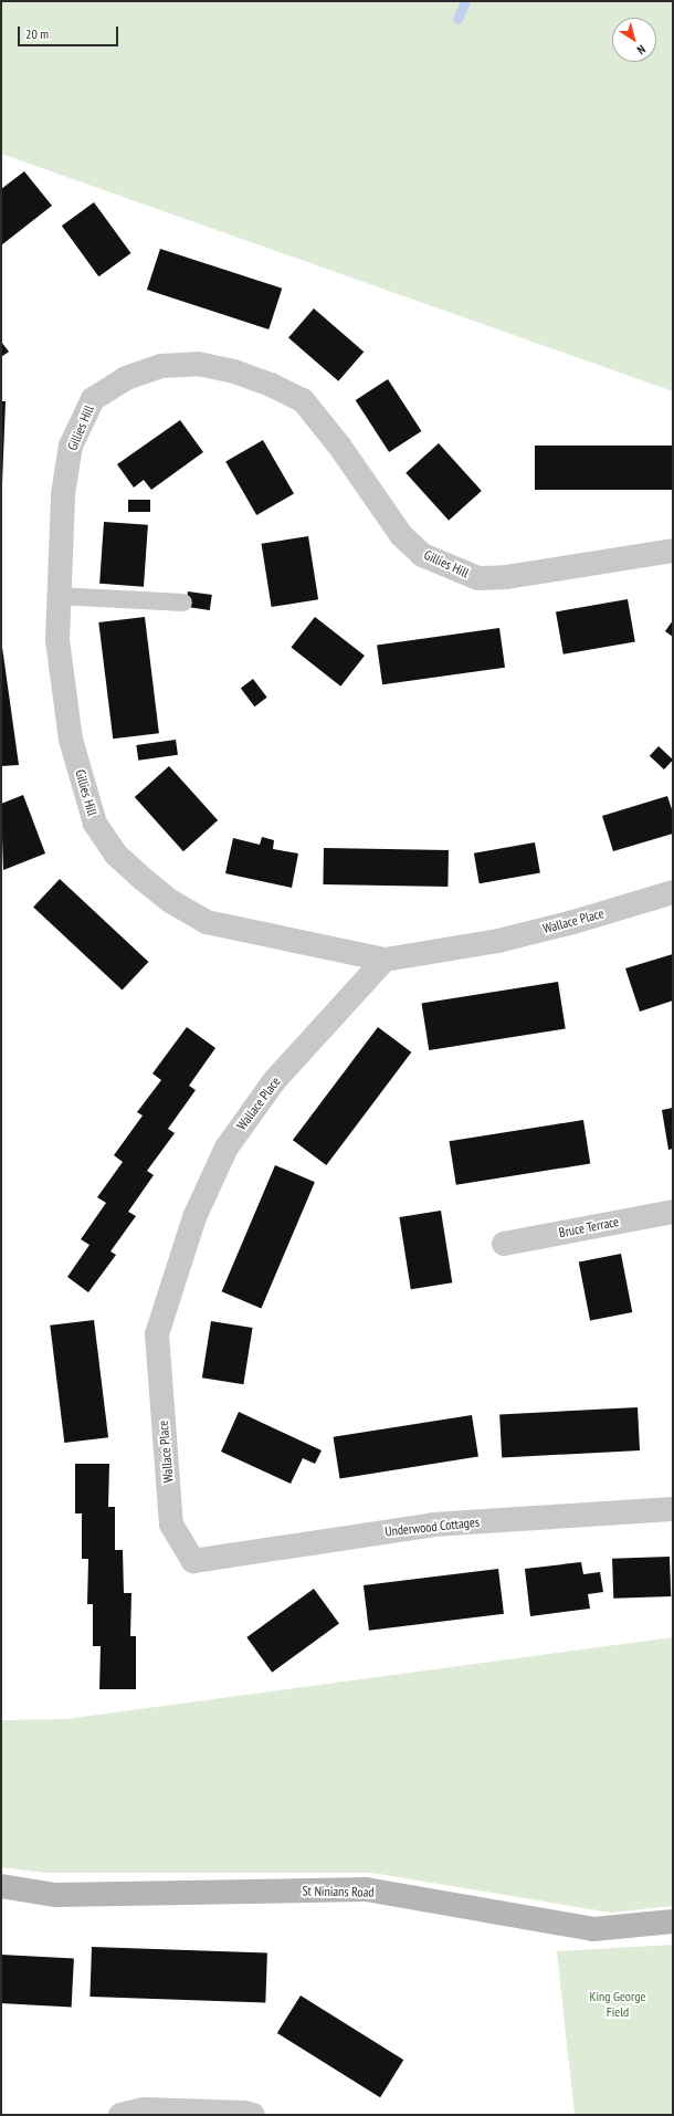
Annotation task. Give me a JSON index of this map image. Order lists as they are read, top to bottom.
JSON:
{
  "streets": {
    "street": [
      "Gillies Hill",
      "Wallace Place",
      "Bruce Terrace",
      "Underwood Cottages",
      "St Ninians Road"
    ]
  },
  "crossings": [
    ["Gillies Hill", "Wallace Place"],
    ["Wallace Place", "Underwood Cottages"]
  ],
  "parks": ["King George Field"],
  "scale_bar": "20 m",
  "north": "bottom right"
}
